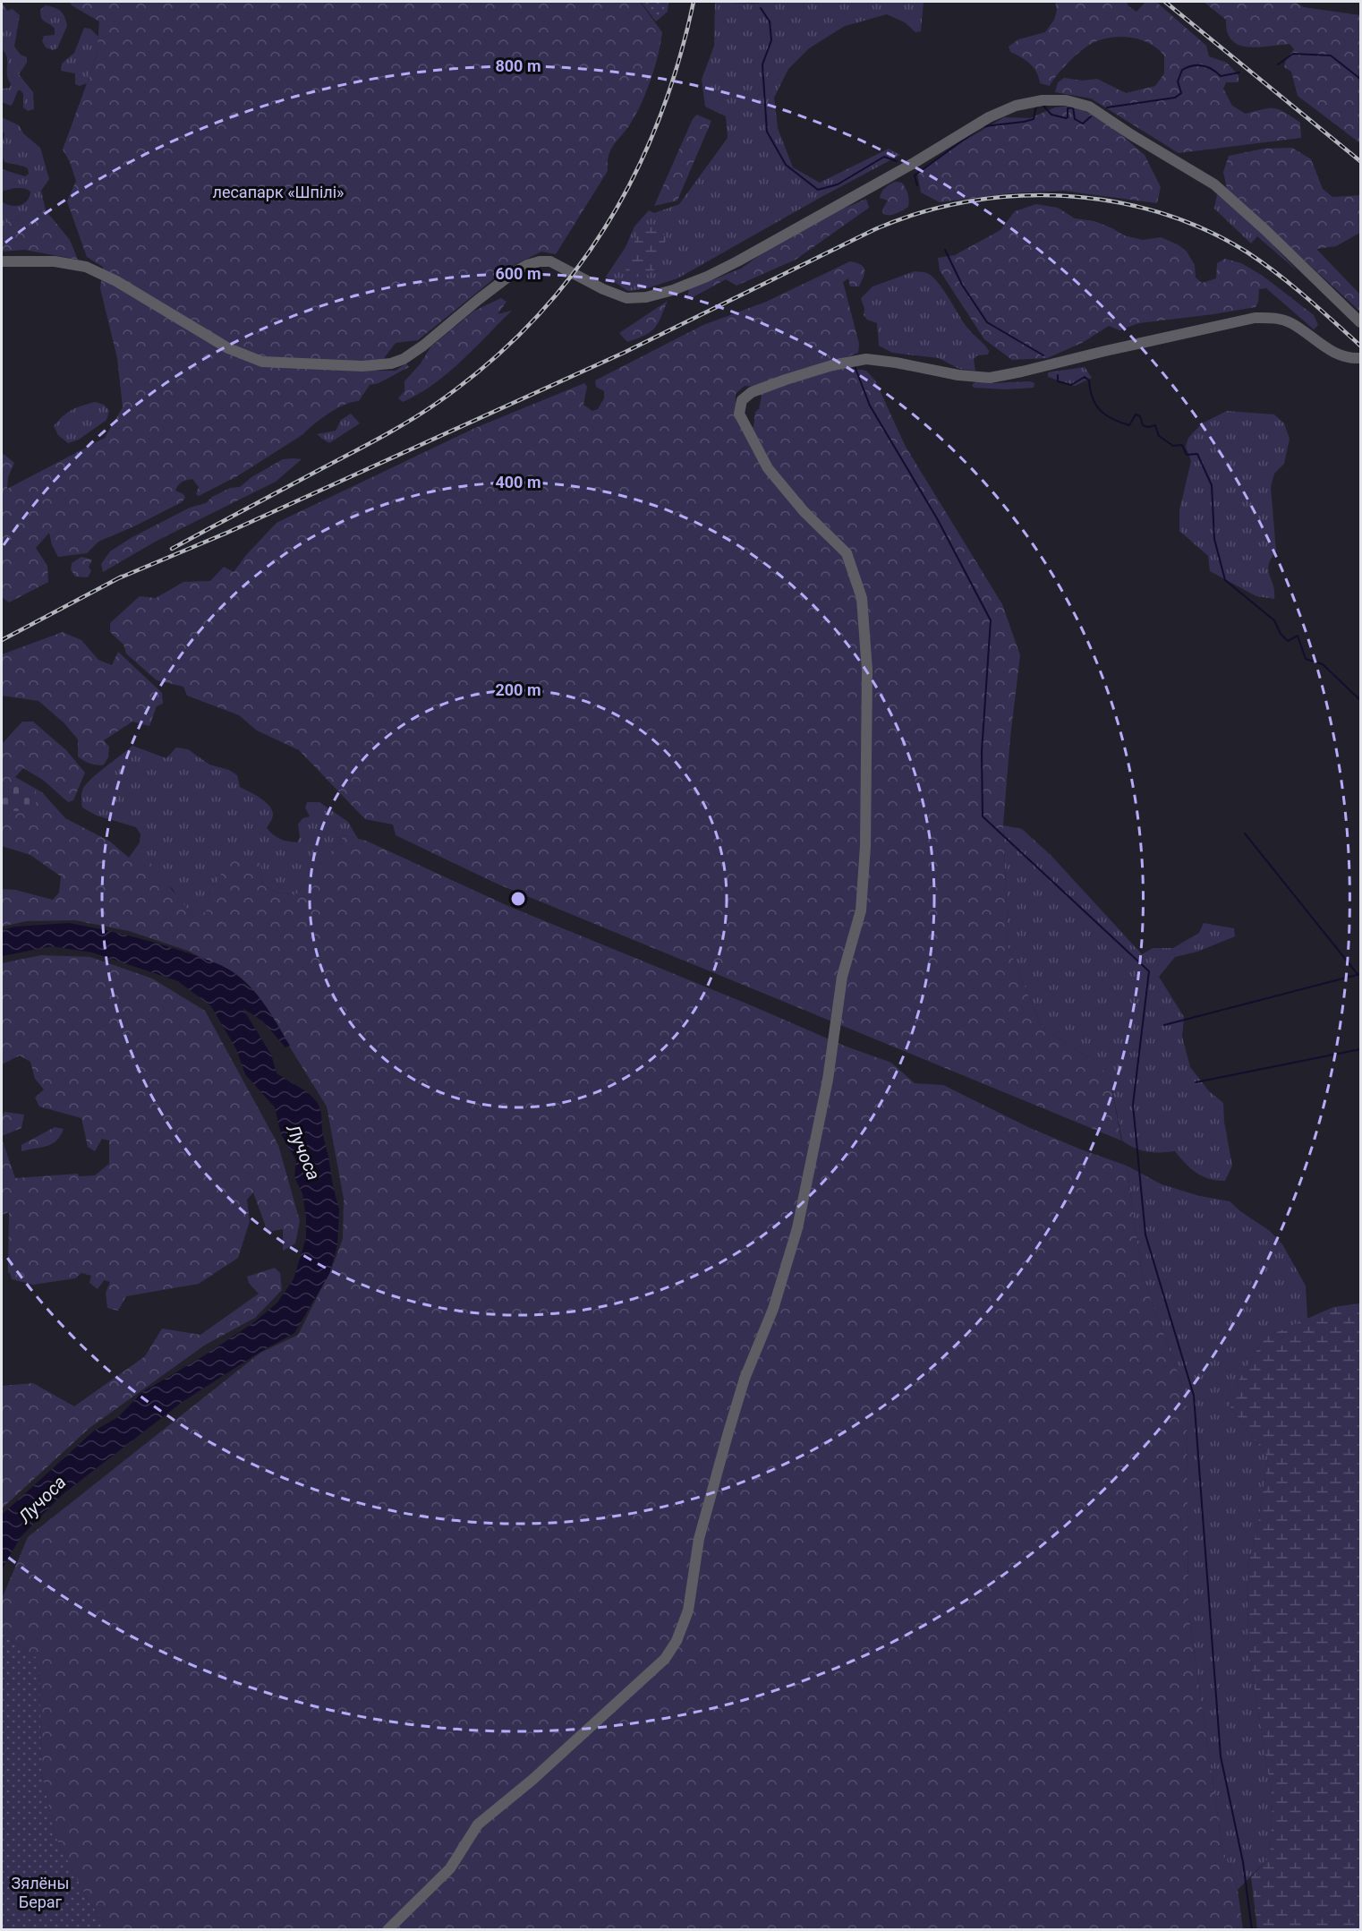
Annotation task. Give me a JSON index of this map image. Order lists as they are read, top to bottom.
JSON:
{
  "water": ["Лучоса"],
  "parks": ["лесапарк «Шпілі»", "Зялёны Бераг"],
  "rings": [
    "800 m",
    "600 m",
    "400 m",
    "200 m"
  ]
}
